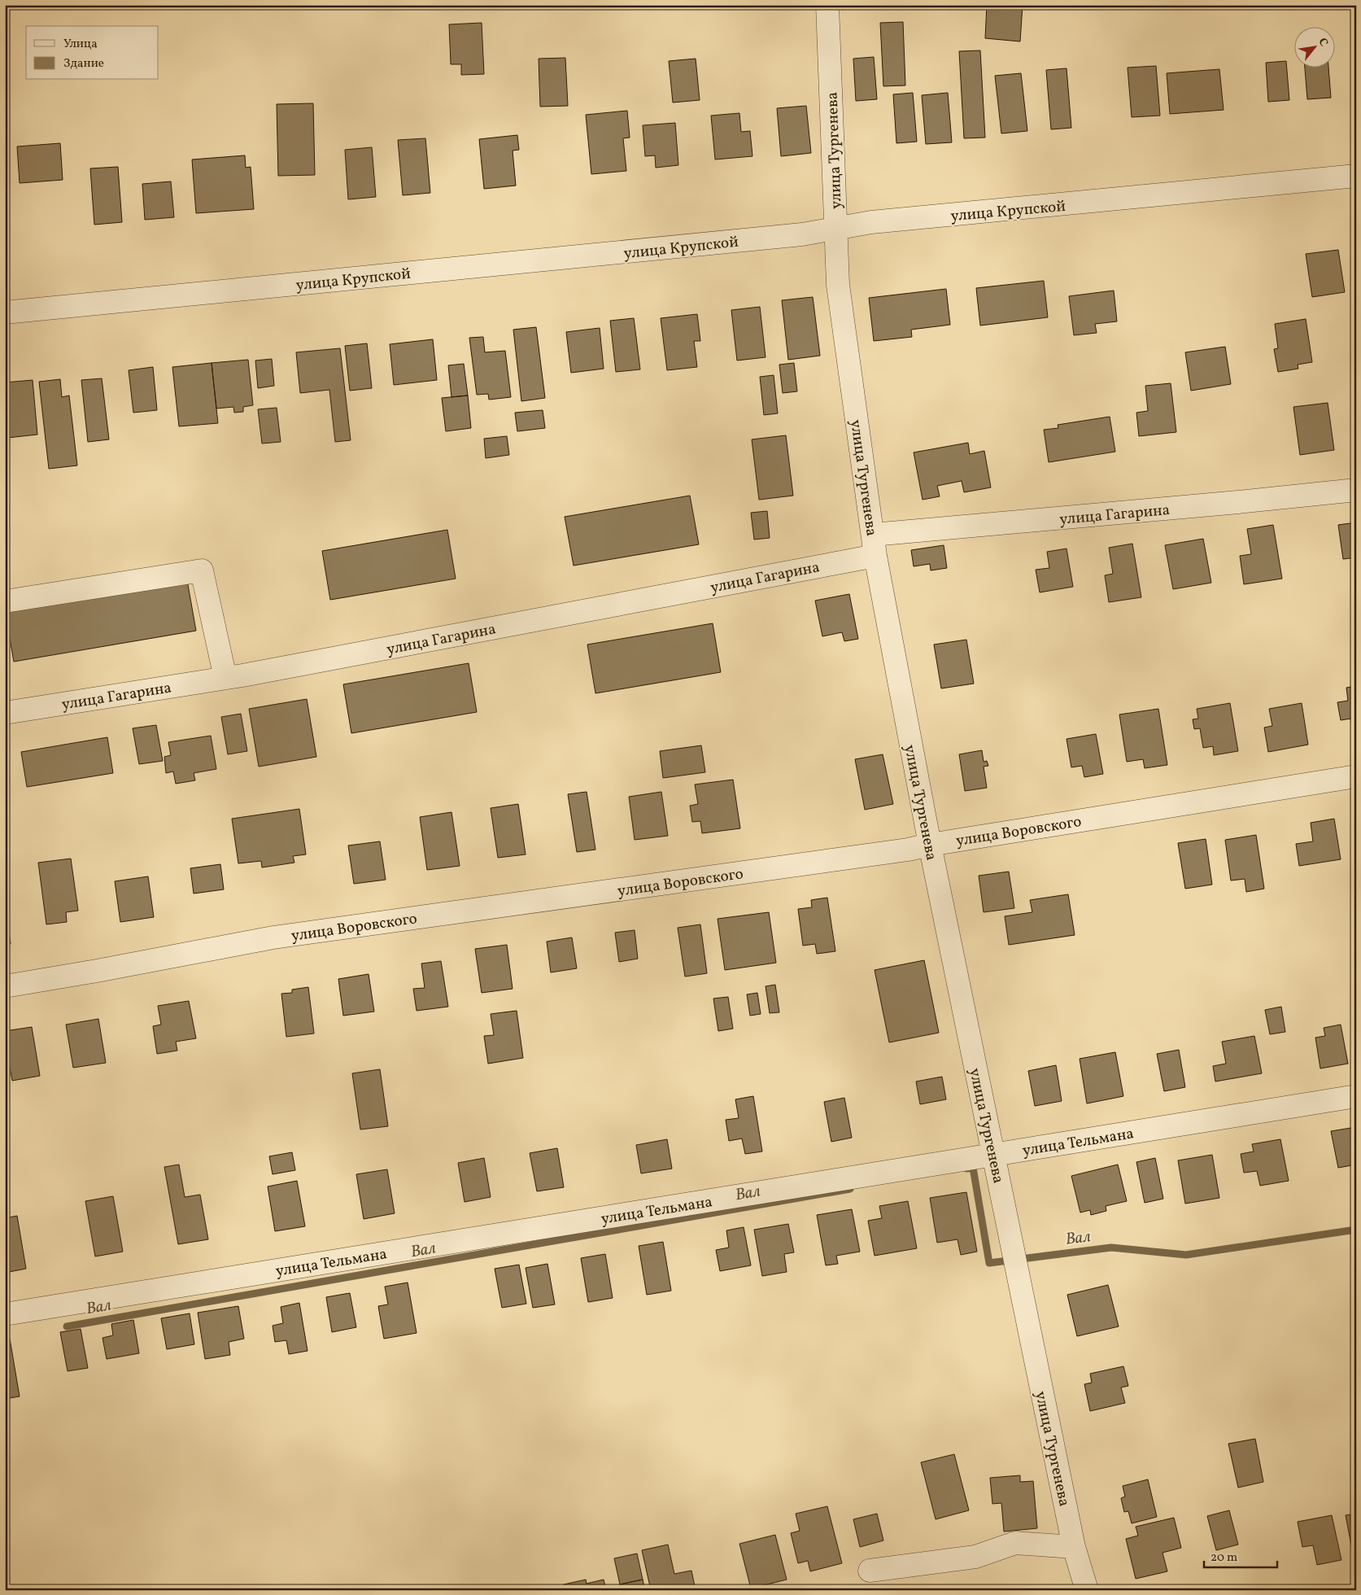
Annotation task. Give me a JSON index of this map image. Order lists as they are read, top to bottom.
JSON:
{
  "streets": {
    "street": [
      "улица Тургенева",
      "улица Крупской",
      "улица Гагарина",
      "улица Воровского",
      "улица Тельмана"
    ]
  },
  "crossings": [
    ["улица Тургенева", "улица Крупской"],
    ["улица Тургенева", "улица Гагарина"],
    ["улица Тургенева", "улица Воровского"],
    ["улица Тургенева", "улица Тельмана"]
  ],
  "water": ["Вал"],
  "legend": ["Улица", "Здание"],
  "scale_bar": "20 m",
  "north": "top right"
}
